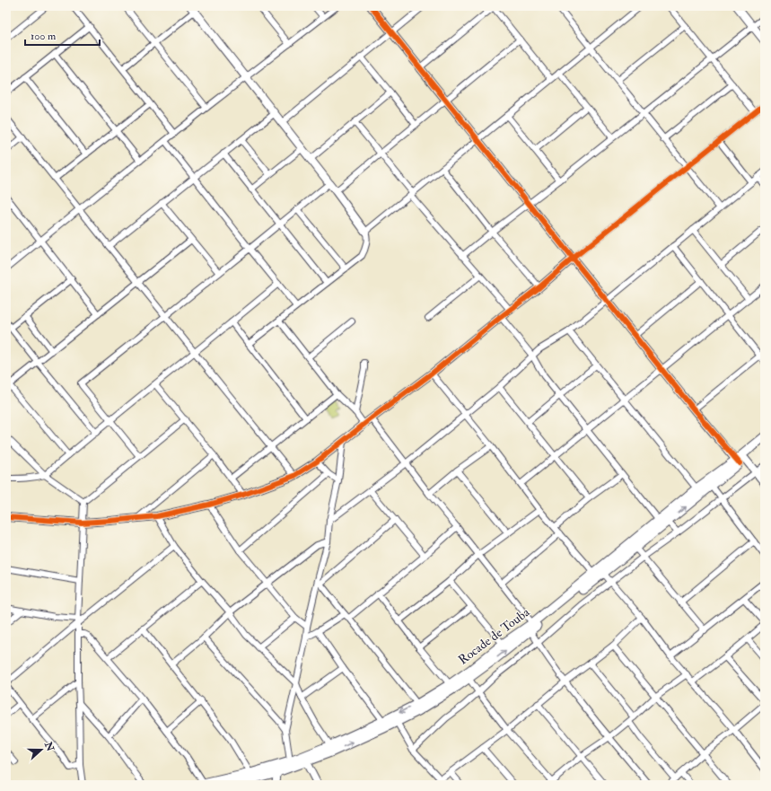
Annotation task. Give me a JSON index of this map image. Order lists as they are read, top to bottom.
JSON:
{
  "streets": {
    "main road": ["Rocade de Touba"]
  },
  "scale_bar": "100 m",
  "north": "right"
}
